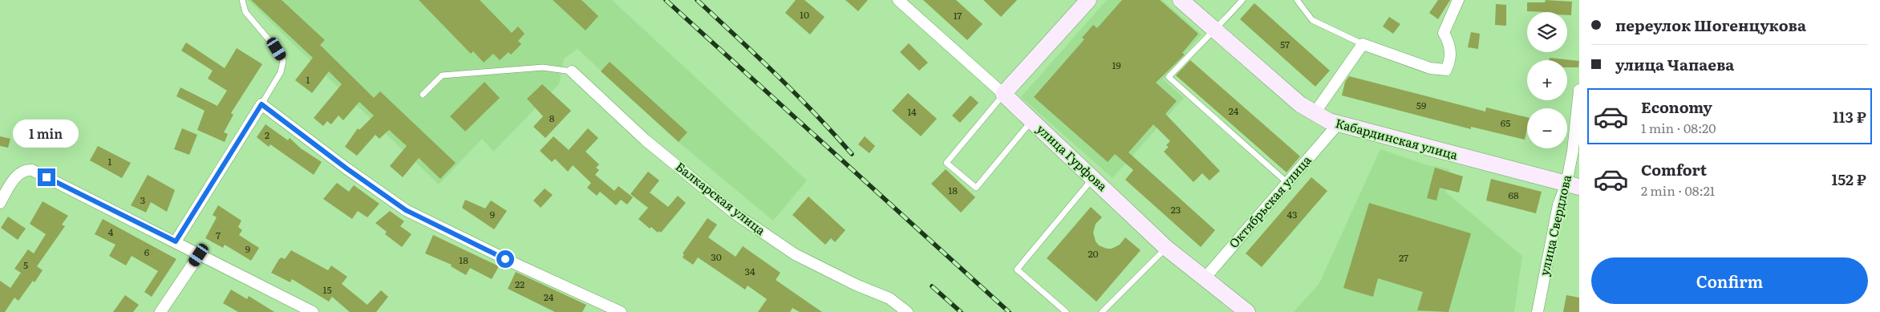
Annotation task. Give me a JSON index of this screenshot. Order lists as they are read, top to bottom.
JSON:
{
  "streets": {
    "street": [
      "Кабардинская улица",
      "улица Гурфова",
      "Балкарская улица",
      "Октябрьская улица",
      "улица Свердлова"
    ]
  },
  "crossings": [
    ["Кабардинская улица", "Октябрьская улица"],
    ["Кабардинская улица", "улица Свердлова"],
    ["улица Гурфова", "Октябрьская улица"]
  ],
  "house_numbers": [
    "10",
    "17",
    "57",
    "19",
    "1",
    "59",
    "24",
    "14",
    "8",
    "65",
    "2",
    "1",
    "18",
    "68",
    "3",
    "23",
    "9",
    "43",
    "4",
    "7",
    "9",
    "6",
    "20",
    "30",
    "27",
    "18",
    "5",
    "34",
    "22",
    "15",
    "24"
  ],
  "page": {
    "banner": ["переулок Шогенцукова", "улица Чапаева"],
    "map_buttons": ["+", "−"],
    "list": [
      {
        "name": "Economy",
        "note": "1 min · 08:20",
        "value": "113 ₽"
      },
      {
        "name": "Comfort",
        "note": "2 min · 08:21",
        "value": "152 ₽"
      }
    ],
    "bubble": "1 min",
    "buttons": "Confirm"
  }
}
